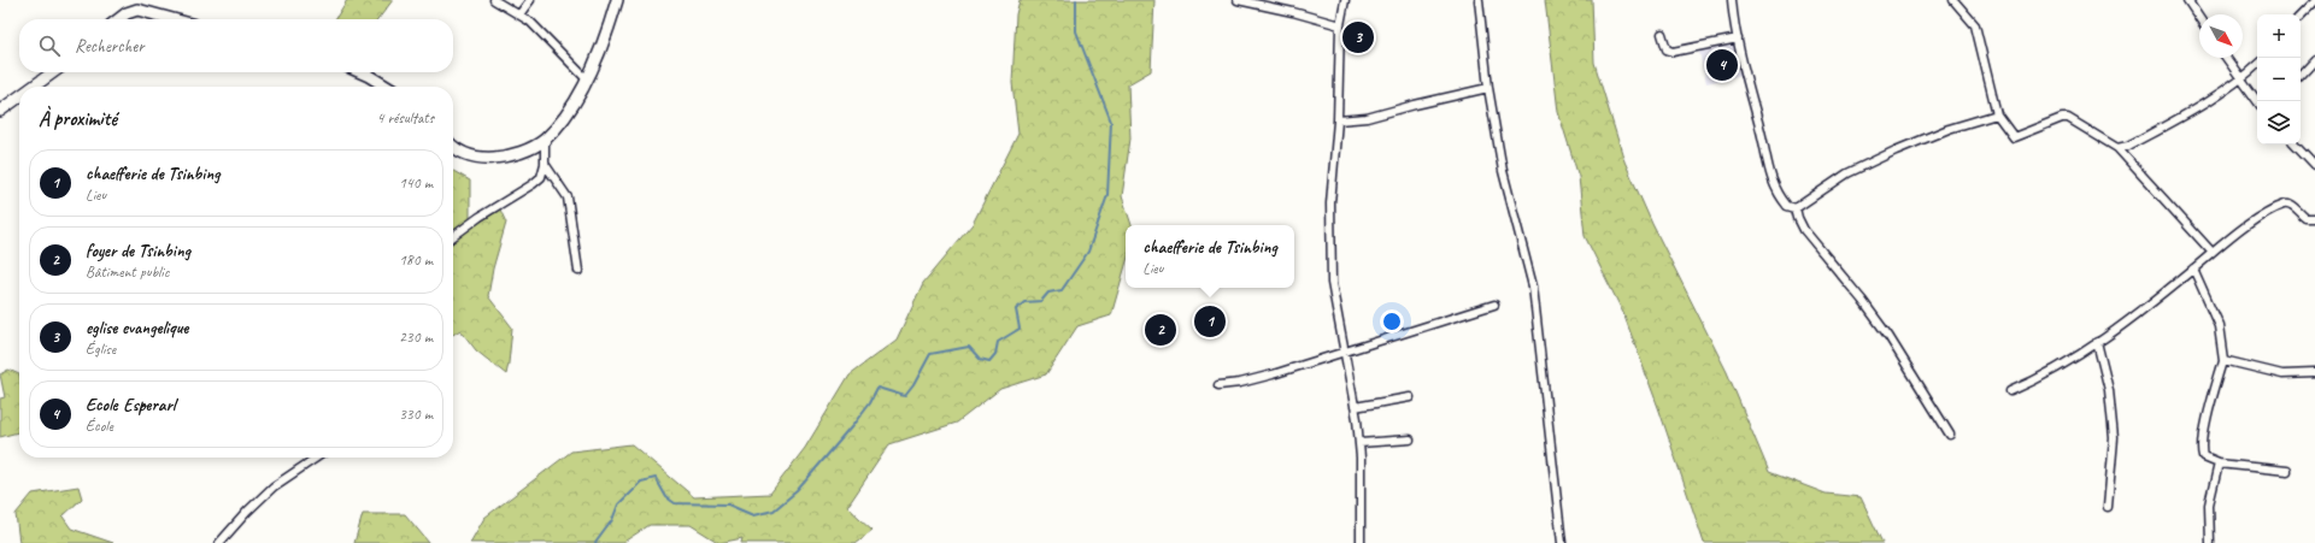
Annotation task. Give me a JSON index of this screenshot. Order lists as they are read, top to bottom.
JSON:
{
  "north": "bottom right",
  "page": {
    "map_buttons": ["+", "−"],
    "pins": [
      "3",
      "4",
      "1",
      "2"
    ],
    "search": "Rechercher",
    "heading": ["À proximité", "4 résultats"],
    "list": [
      {
        "mark": "1",
        "name": "chaefferie de Tsinbing",
        "note": "Lieu",
        "value": "140 m"
      },
      {
        "mark": "2",
        "name": "foyer de Tsinbing",
        "note": "Bâtiment public",
        "value": "180 m"
      },
      {
        "mark": "3",
        "name": "eglise evangelique",
        "note": "Église",
        "value": "230 m"
      },
      {
        "mark": "4",
        "name": "Ecole Esperarl",
        "note": "École",
        "value": "330 m"
      }
    ],
    "popup": ["chaefferie de Tsinbing", "Lieu"]
  }
}
